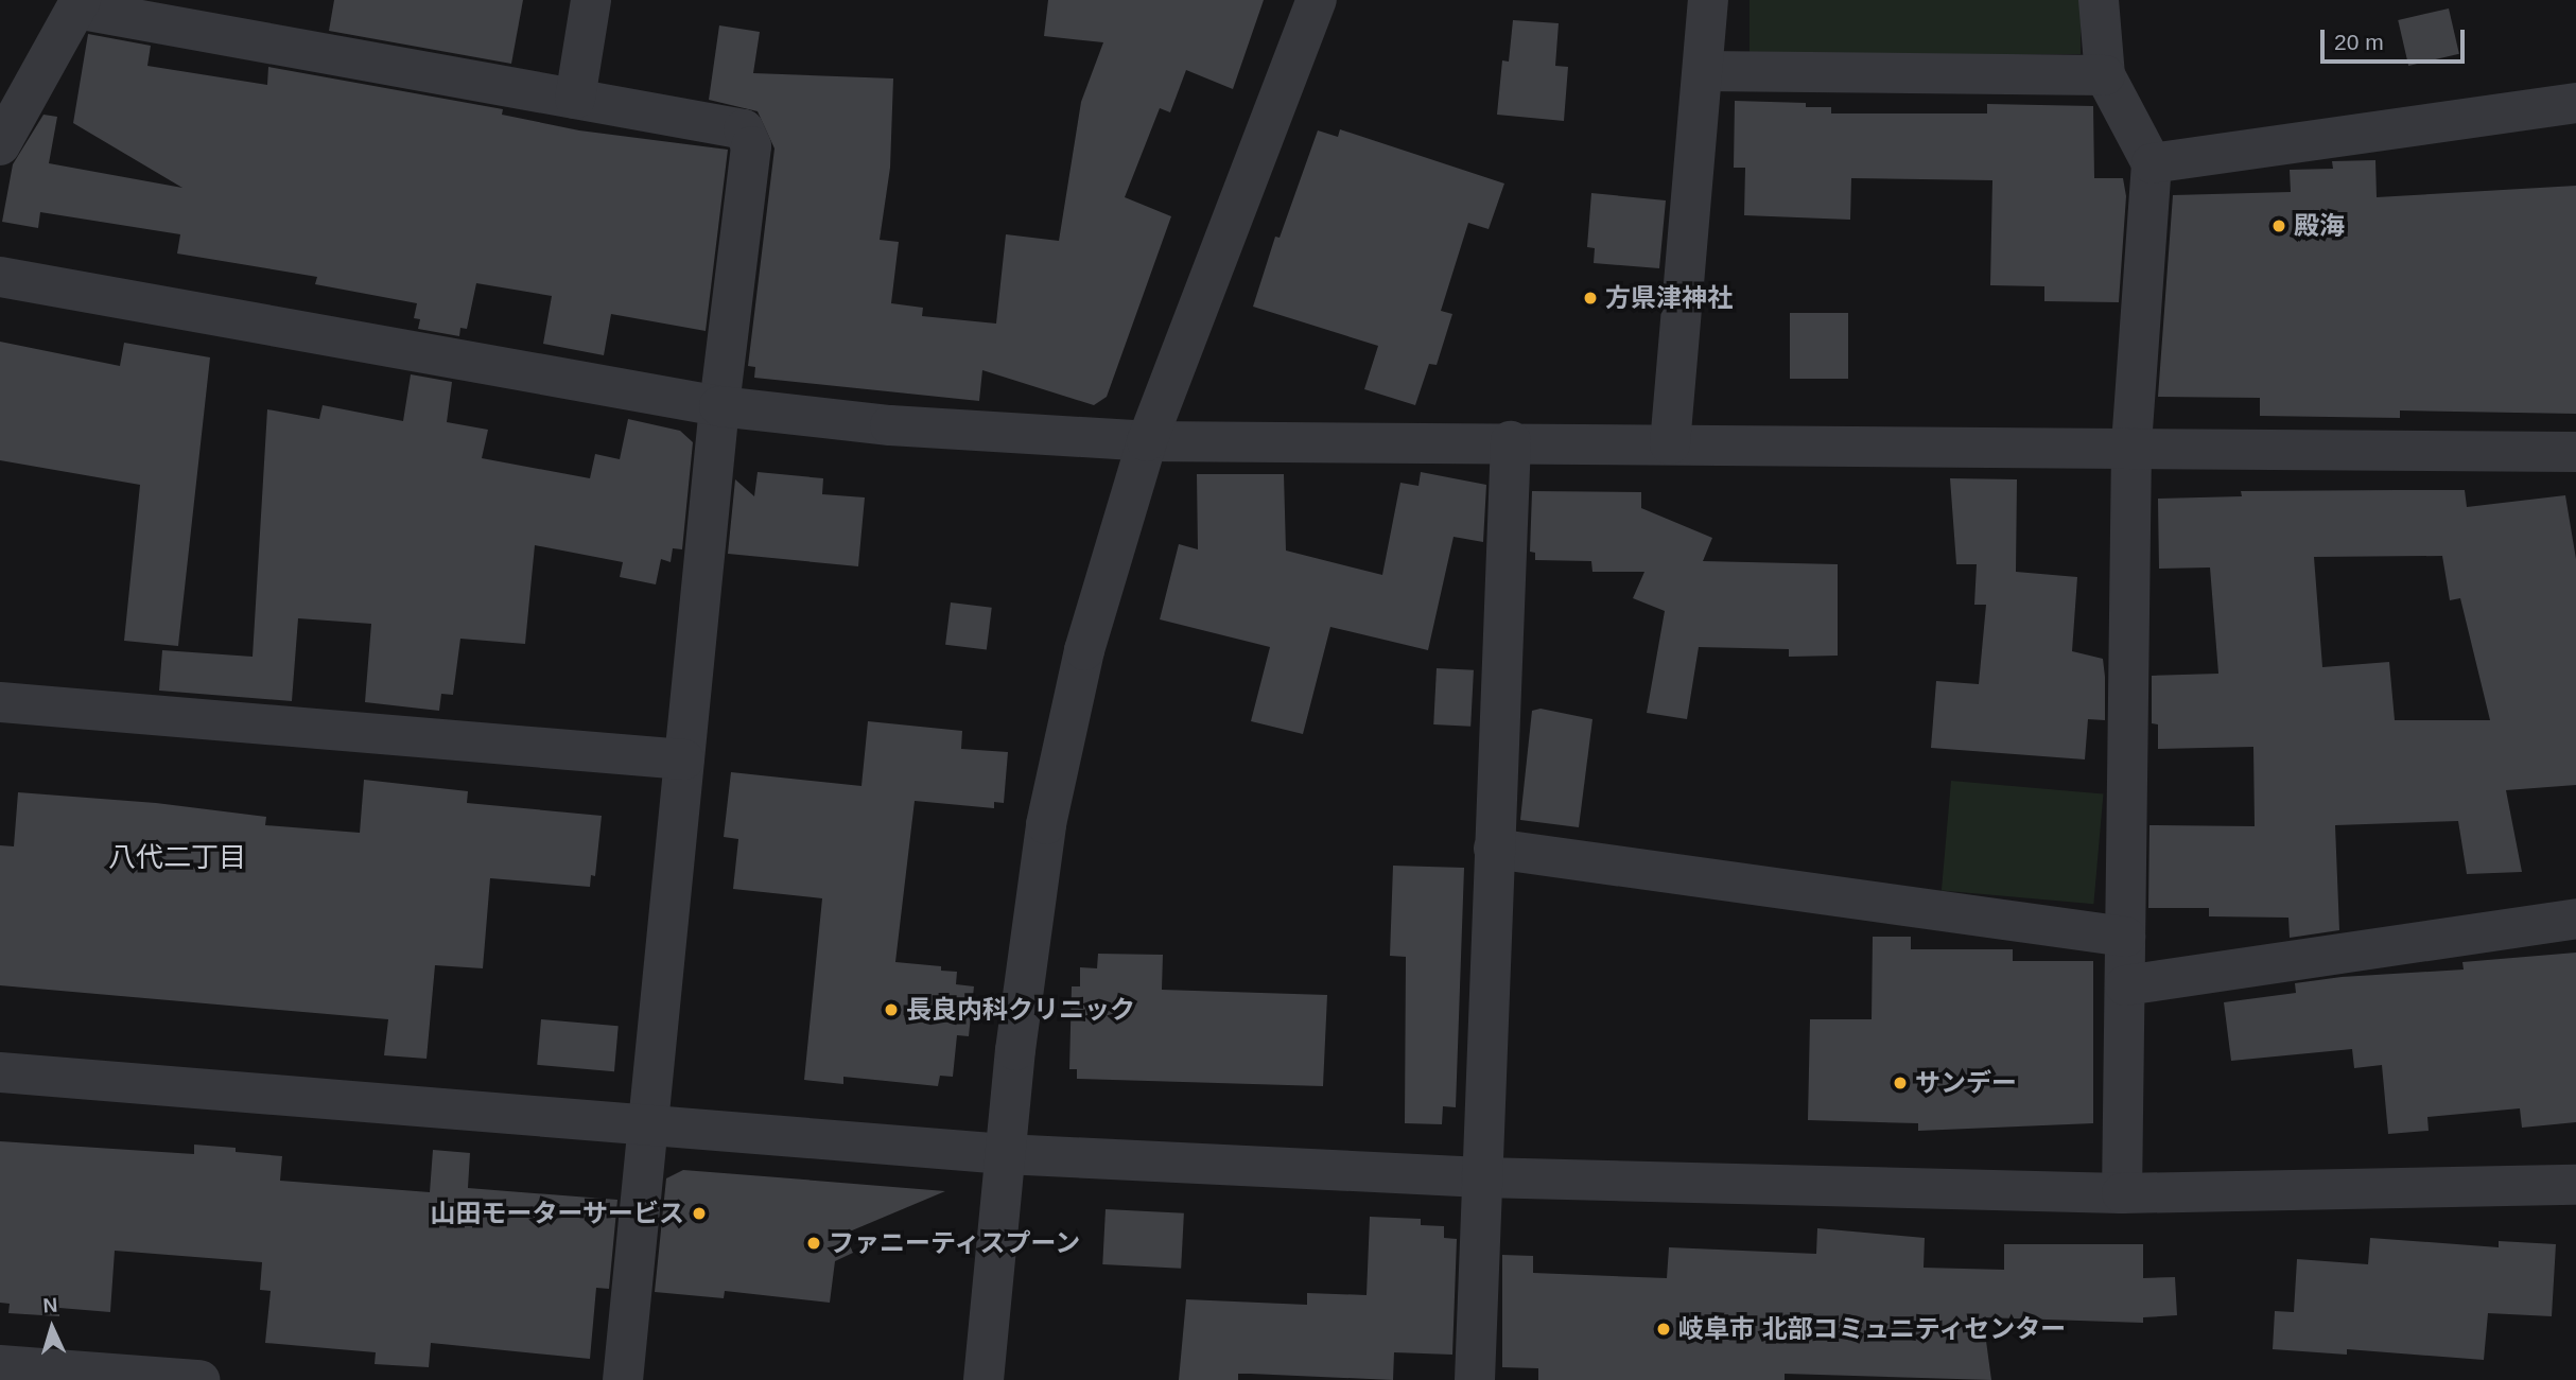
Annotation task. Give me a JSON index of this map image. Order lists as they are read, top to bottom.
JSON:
{
  "districts": ["八代二丁目"],
  "places": [
    "殿海",
    "方県津神社",
    "長良内科クリニック",
    "サンデー",
    "山田モーターサービス",
    "ファニーティスプーン",
    "岐阜市 北部コミュニティセンター"
  ],
  "scale_bar": "20 m",
  "north": "top"
}
